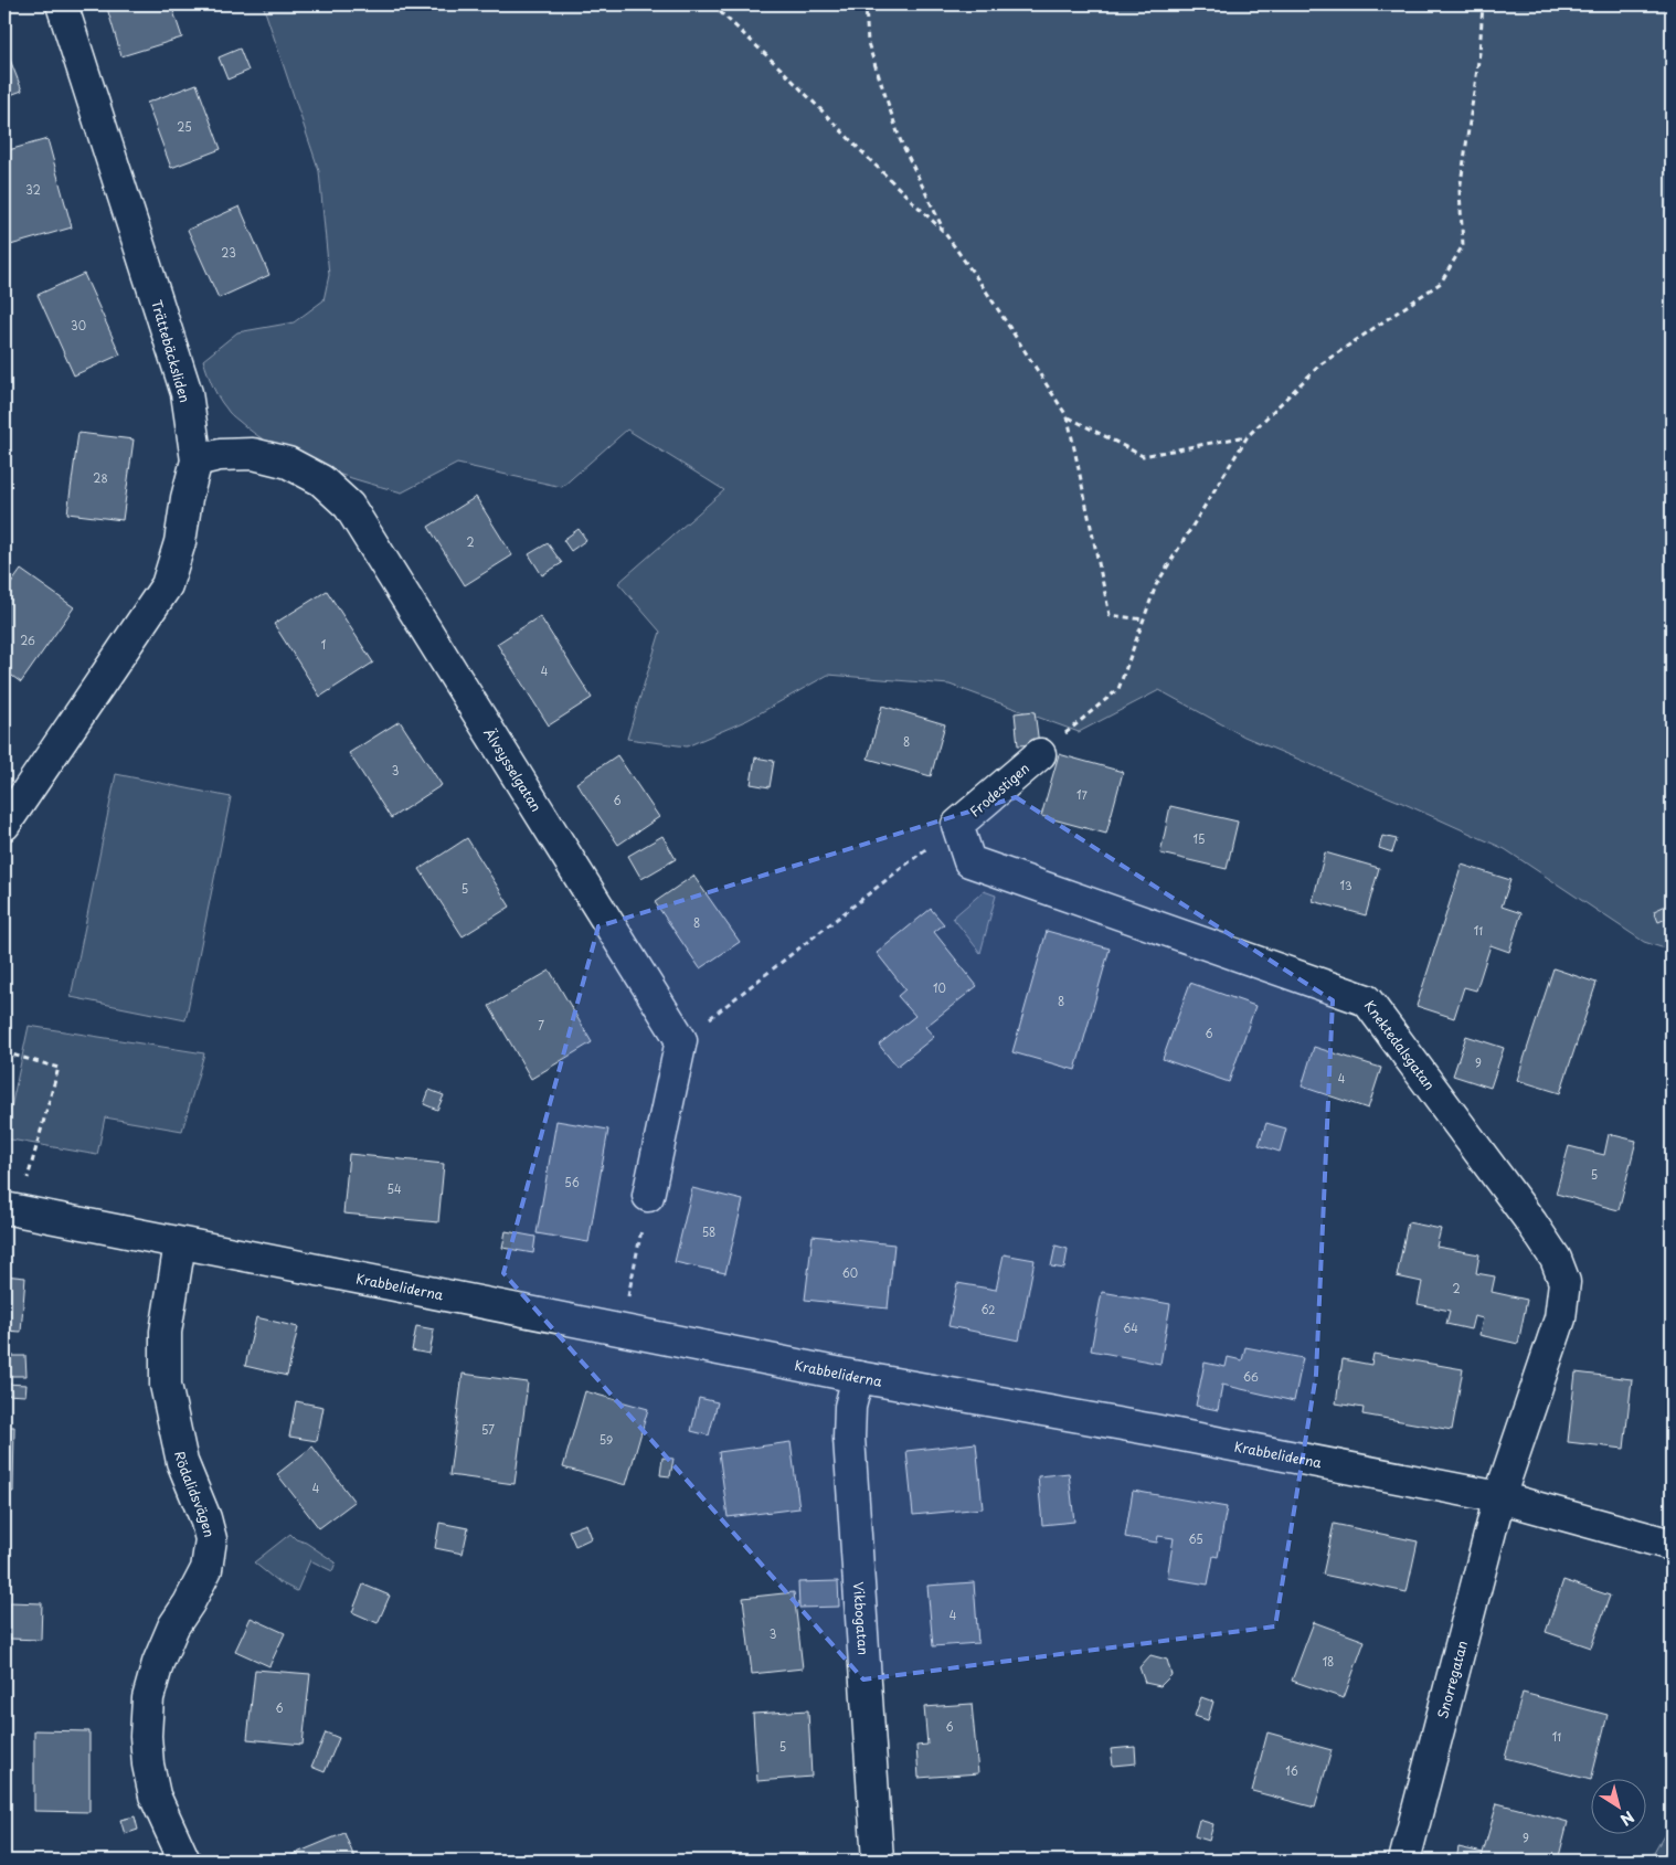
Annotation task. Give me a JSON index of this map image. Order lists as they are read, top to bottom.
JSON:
{
  "streets": {
    "street": [
      "Trättebäcksliden",
      "Älvsysselgatan",
      "Frodestigen",
      "Knektedalsgatan",
      "Krabbeliderna",
      "Rödalidsvägen",
      "Vikbogatan",
      "Snorregatan"
    ]
  },
  "crossings": [
    ["Trättebäcksliden", "Älvsysselgatan"],
    ["Frodestigen", "Knektedalsgatan"],
    ["Knektedalsgatan", "Krabbeliderna"],
    ["Knektedalsgatan", "Snorregatan"],
    ["Krabbeliderna", "Rödalidsvägen"],
    ["Krabbeliderna", "Vikbogatan"],
    ["Krabbeliderna", "Snorregatan"]
  ],
  "house_numbers": [
    "25",
    "32",
    "23",
    "30",
    "28",
    "2",
    "26",
    "1",
    "4",
    "8",
    "3",
    "17",
    "6",
    "15",
    "13",
    "5",
    "8",
    "11",
    "10",
    "8",
    "7",
    "6",
    "9",
    "4",
    "5",
    "56",
    "54",
    "58",
    "60",
    "2",
    "62",
    "64",
    "66",
    "57",
    "59",
    "4",
    "65",
    "4",
    "3",
    "18",
    "6",
    "6",
    "11",
    "5",
    "16",
    "9"
  ],
  "north": "bottom right"
}
